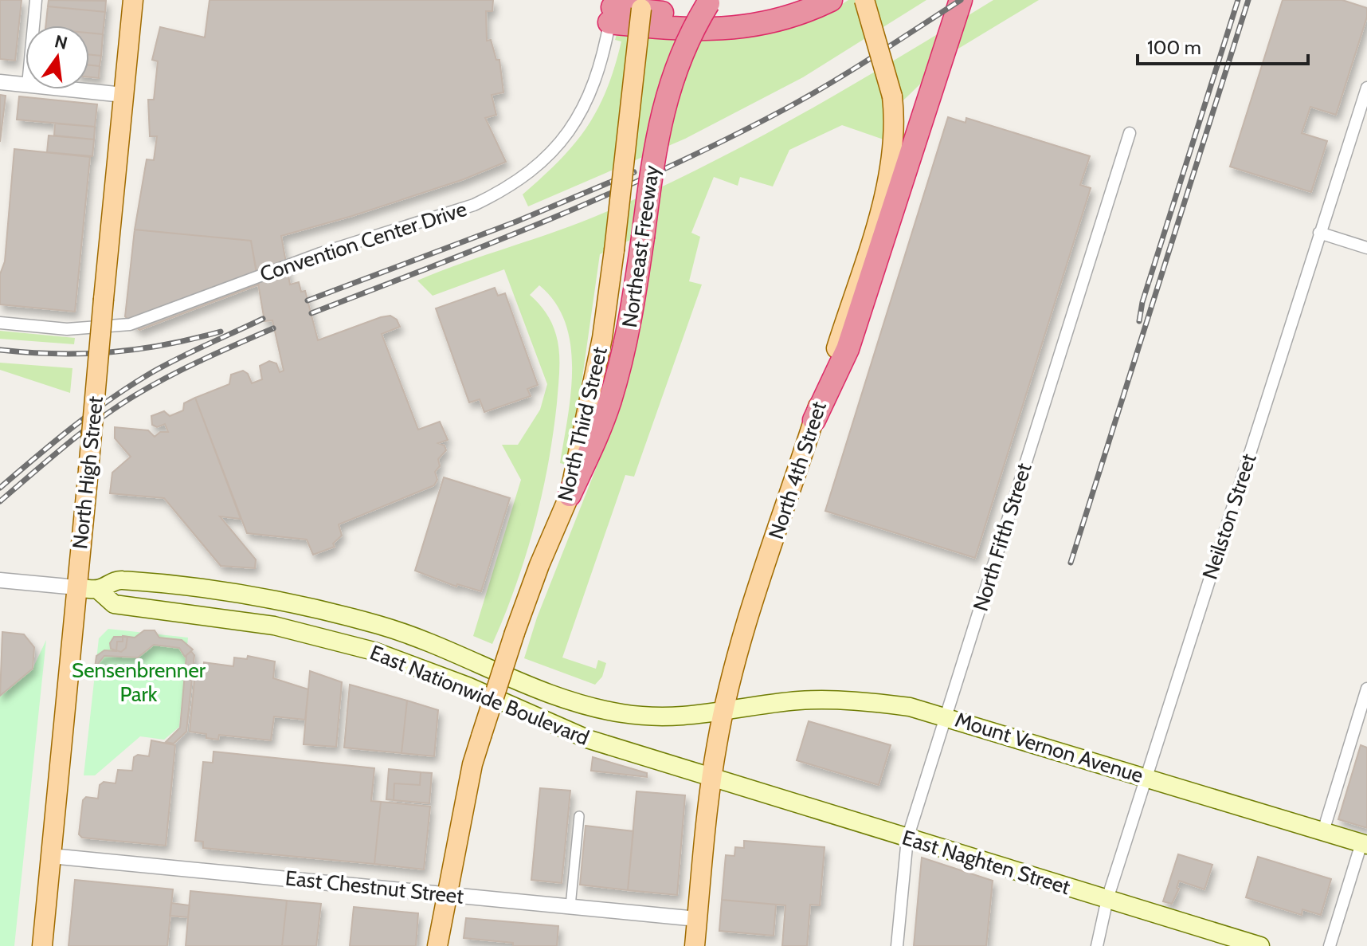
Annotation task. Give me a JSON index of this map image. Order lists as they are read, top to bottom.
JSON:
{
  "streets": {
    "highway": ["Northeast Freeway"],
    "main road": [
      "North Third Street",
      "North 4th Street",
      "North High Street",
      "East Nationwide Boulevard",
      "Mount Vernon Avenue",
      "East Naghten Street"
    ],
    "street": [
      "Convention Center Drive",
      "Neilston Street",
      "North Fifth Street",
      "East Chestnut Street"
    ]
  },
  "crossings": [
    ["Northeast Freeway", "North Third Street"],
    ["North Third Street", "East Chestnut Street"],
    ["North 4th Street", "East Nationwide Boulevard"],
    ["North 4th Street", "Mount Vernon Avenue"],
    ["North 4th Street", "East Naghten Street"],
    ["North 4th Street", "East Chestnut Street"],
    ["North High Street", "East Nationwide Boulevard"],
    ["North High Street", "East Chestnut Street"],
    ["Neilston Street", "Mount Vernon Avenue"],
    ["Neilston Street", "East Naghten Street"],
    ["North Fifth Street", "Mount Vernon Avenue"],
    ["North Fifth Street", "East Naghten Street"],
    ["East Nationwide Boulevard", "Mount Vernon Avenue"],
    ["East Nationwide Boulevard", "East Naghten Street"]
  ],
  "parks": ["Sensenbrenner Park"],
  "scale_bar": "100 m",
  "north": "top"
}
